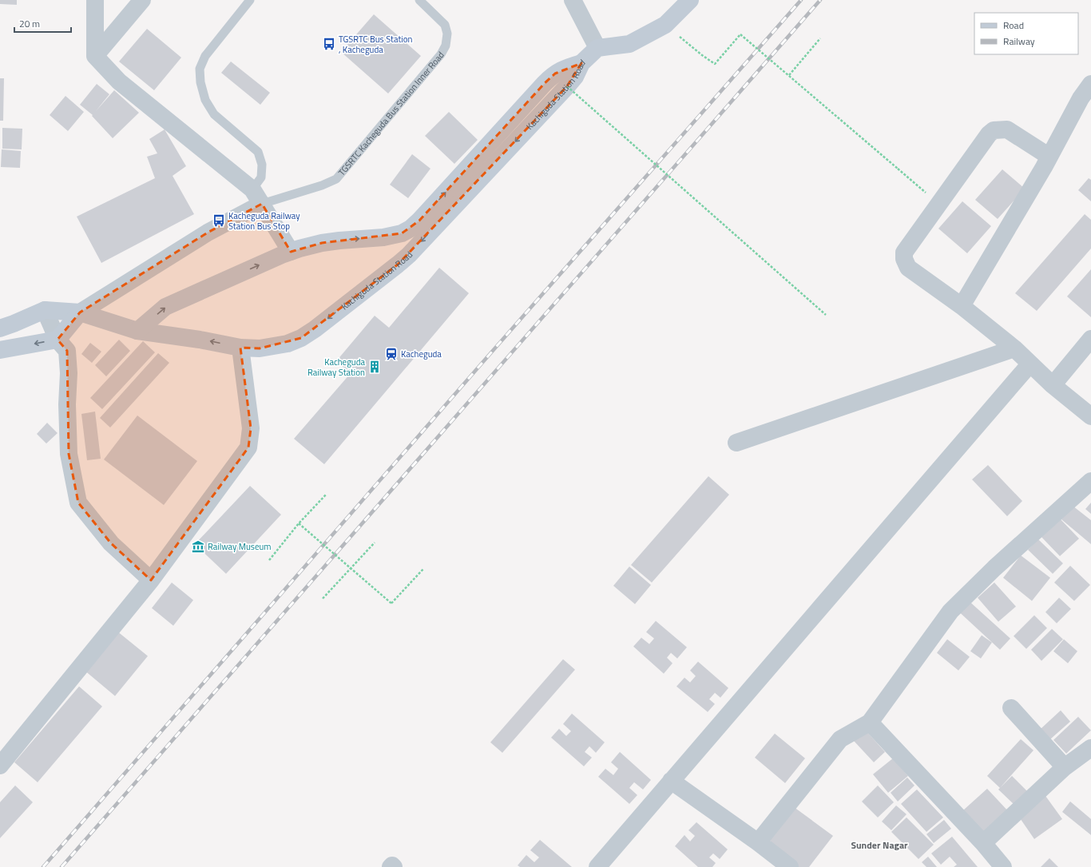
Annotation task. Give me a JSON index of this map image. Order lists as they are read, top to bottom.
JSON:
{
  "streets": {
    "main road": ["Kachiguda Station Road"],
    "lane": ["TGSRTC Kacheguda Bus Station Inner Road"]
  },
  "districts": ["Sunder Nagar"],
  "places": {
    "bus stop": ["TGSRTC Bus Station , Kacheguda", "Kacheguda Railway Station Bus Stop"],
    "station": ["Kacheguda"],
    "building": ["Kacheguda Railway Station"],
    "museum": ["Railway Museum"]
  },
  "legend": ["Road", "Railway"],
  "scale_bar": "20 m"
}
